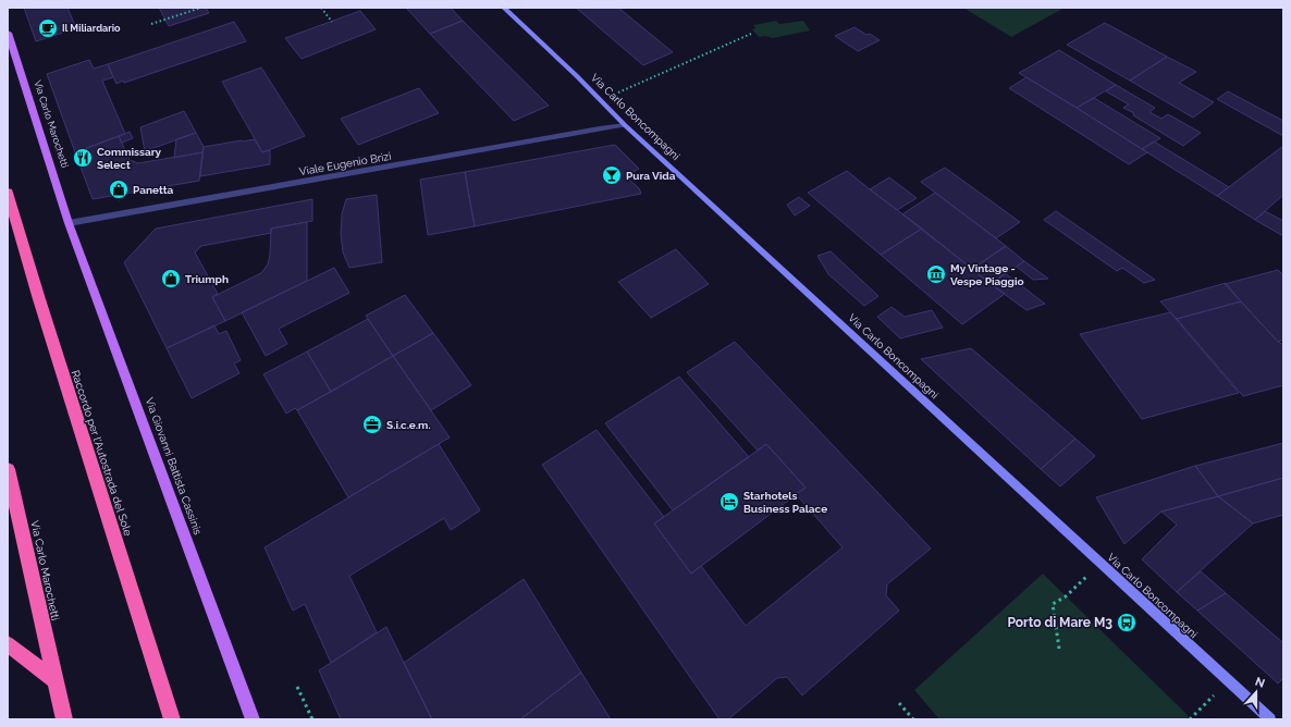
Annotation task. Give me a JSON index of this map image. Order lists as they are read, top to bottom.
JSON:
{
  "streets": {
    "highway": ["Via Carlo Marochetti", "Raccordo per l'Autostrada del Sole"],
    "main road": ["Via Giovanni Battista Cassinis"],
    "street": ["Via Carlo Boncompagni", "Viale Eugenio Brizi"]
  },
  "crossings": [
    ["Via Carlo Boncompagni", "Viale Eugenio Brizi"],
    ["Via Carlo Marochetti", "Viale Eugenio Brizi"],
    ["Via Carlo Marochetti", "Via Giovanni Battista Cassinis"],
    ["Viale Eugenio Brizi", "Via Giovanni Battista Cassinis"]
  ],
  "places": {
    "cafe": ["Il Miliardario"],
    "restaurant": ["Commissary Select"],
    "bar": ["Pura Vida"],
    "shop": ["Panetta", "Triumph"],
    "museum": ["My Vintage - Vespe Piaggio"],
    "office": ["S.i.c.e.m."],
    "hotel": ["Starhotels Business Palace"],
    "bus stop": ["Porto di Mare M3"]
  },
  "north": "top"
}
